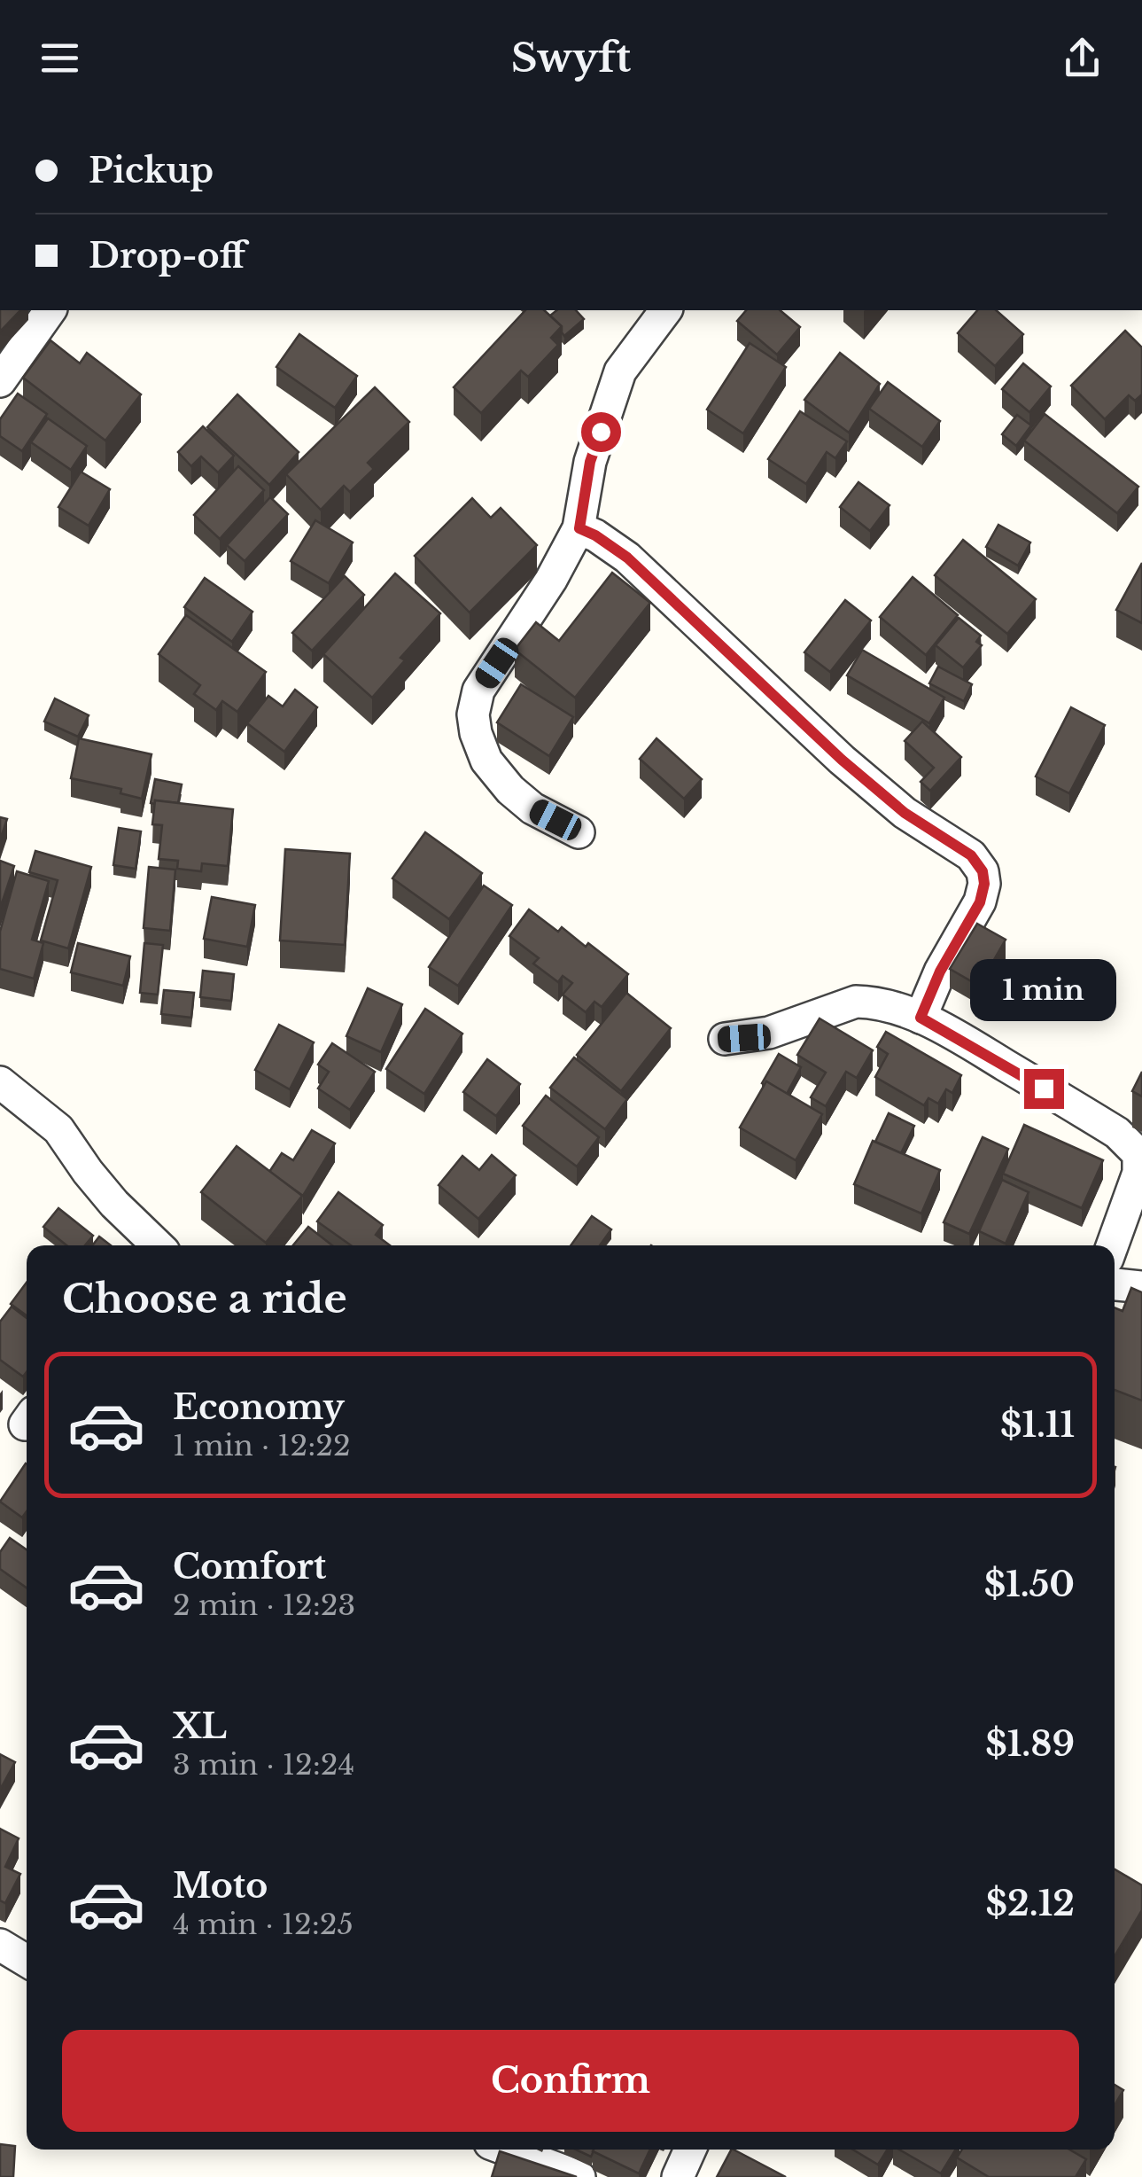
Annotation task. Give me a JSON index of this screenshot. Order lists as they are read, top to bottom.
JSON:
{
  "page": {
    "header": "Swyft",
    "banner": ["Pickup", "Drop-off"],
    "bubble": "1 min",
    "heading": "Choose a ride",
    "list": [
      {
        "name": "Economy",
        "note": "1 min · 12:22",
        "value": "$1.11"
      },
      {
        "name": "Comfort",
        "note": "2 min · 12:23",
        "value": "$1.50"
      },
      {
        "name": "XL",
        "note": "3 min · 12:24",
        "value": "$1.89"
      },
      {
        "name": "Moto",
        "note": "4 min · 12:25",
        "value": "$2.12"
      }
    ],
    "buttons": "Confirm"
  }
}
